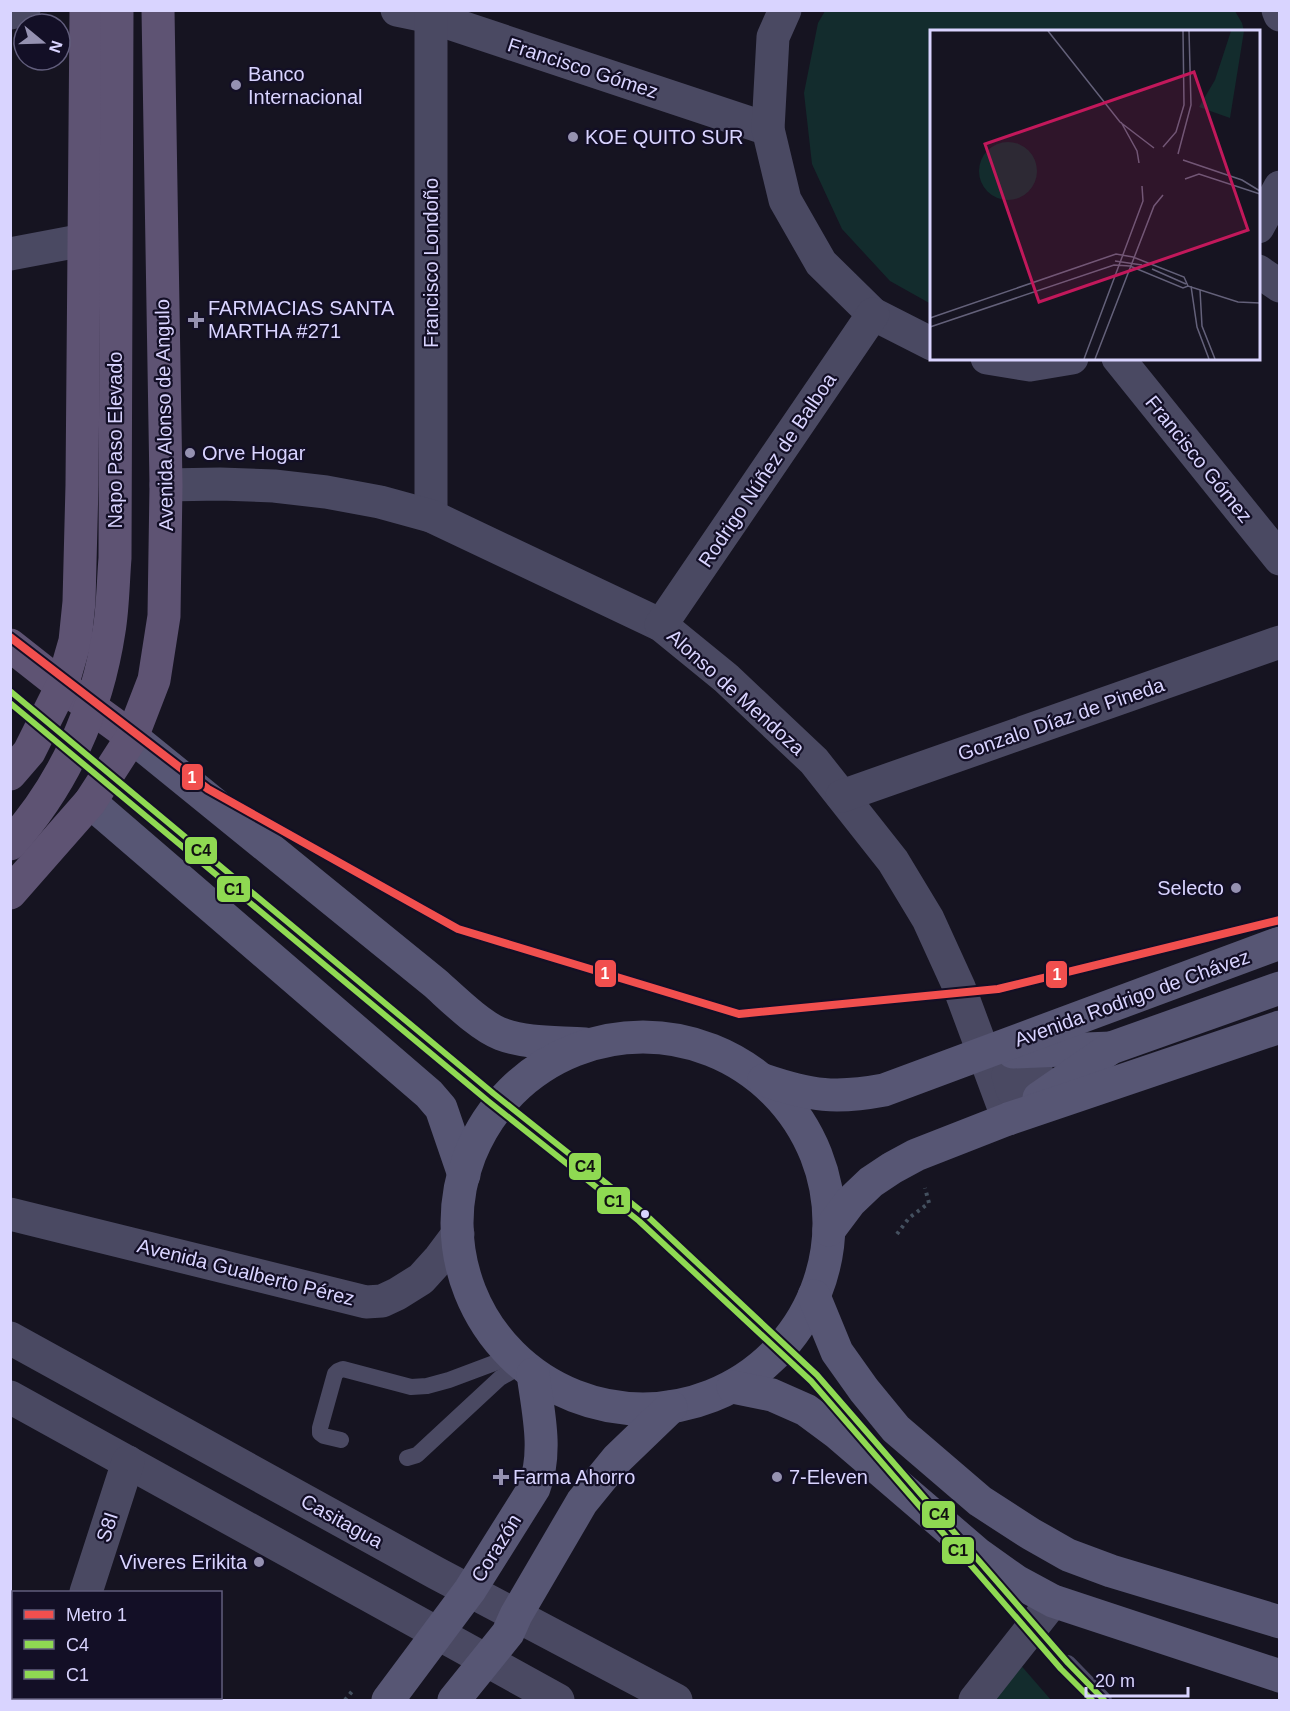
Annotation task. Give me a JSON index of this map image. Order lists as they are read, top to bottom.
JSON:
{
  "streets": {
    "main road": [
      "Avenida Alonso de Angulo",
      "Napo Paso Elevado",
      "Avenida Rodrigo de Chávez",
      "Corazón"
    ],
    "street": [
      "Francisco Gómez",
      "Francisco Londoño",
      "Rodrigo Núñez de Balboa",
      "Alonso de Mendoza",
      "Gonzalo Díaz de Pineda",
      "Avenida Gualberto Pérez",
      "Casitagua",
      "S8I"
    ]
  },
  "crossings": [
    ["Francisco Gómez", "Francisco Londoño"],
    ["Francisco Londoño", "Alonso de Mendoza"],
    ["Avenida Alonso de Angulo", "Alonso de Mendoza"],
    ["Rodrigo Núñez de Balboa", "Alonso de Mendoza"],
    ["Alonso de Mendoza", "Gonzalo Díaz de Pineda"],
    ["Alonso de Mendoza", "Avenida Rodrigo de Chávez"],
    ["Casitagua", "Corazón"]
  ],
  "places": {
    "other": [
      "Banco Internacional",
      "KOE QUITO SUR",
      "Orve Hogar",
      "Selecto",
      "7-Eleven",
      "Viveres Erikita"
    ],
    "health": ["FARMACIAS SANTA MARTHA #271", "Farma Ahorro"]
  },
  "lines": ["metro line 1", "transit line C4", "transit line C1"],
  "legend": ["Metro 1", "C4", "C1"],
  "scale_bar": "20 m",
  "north": "right"
}
